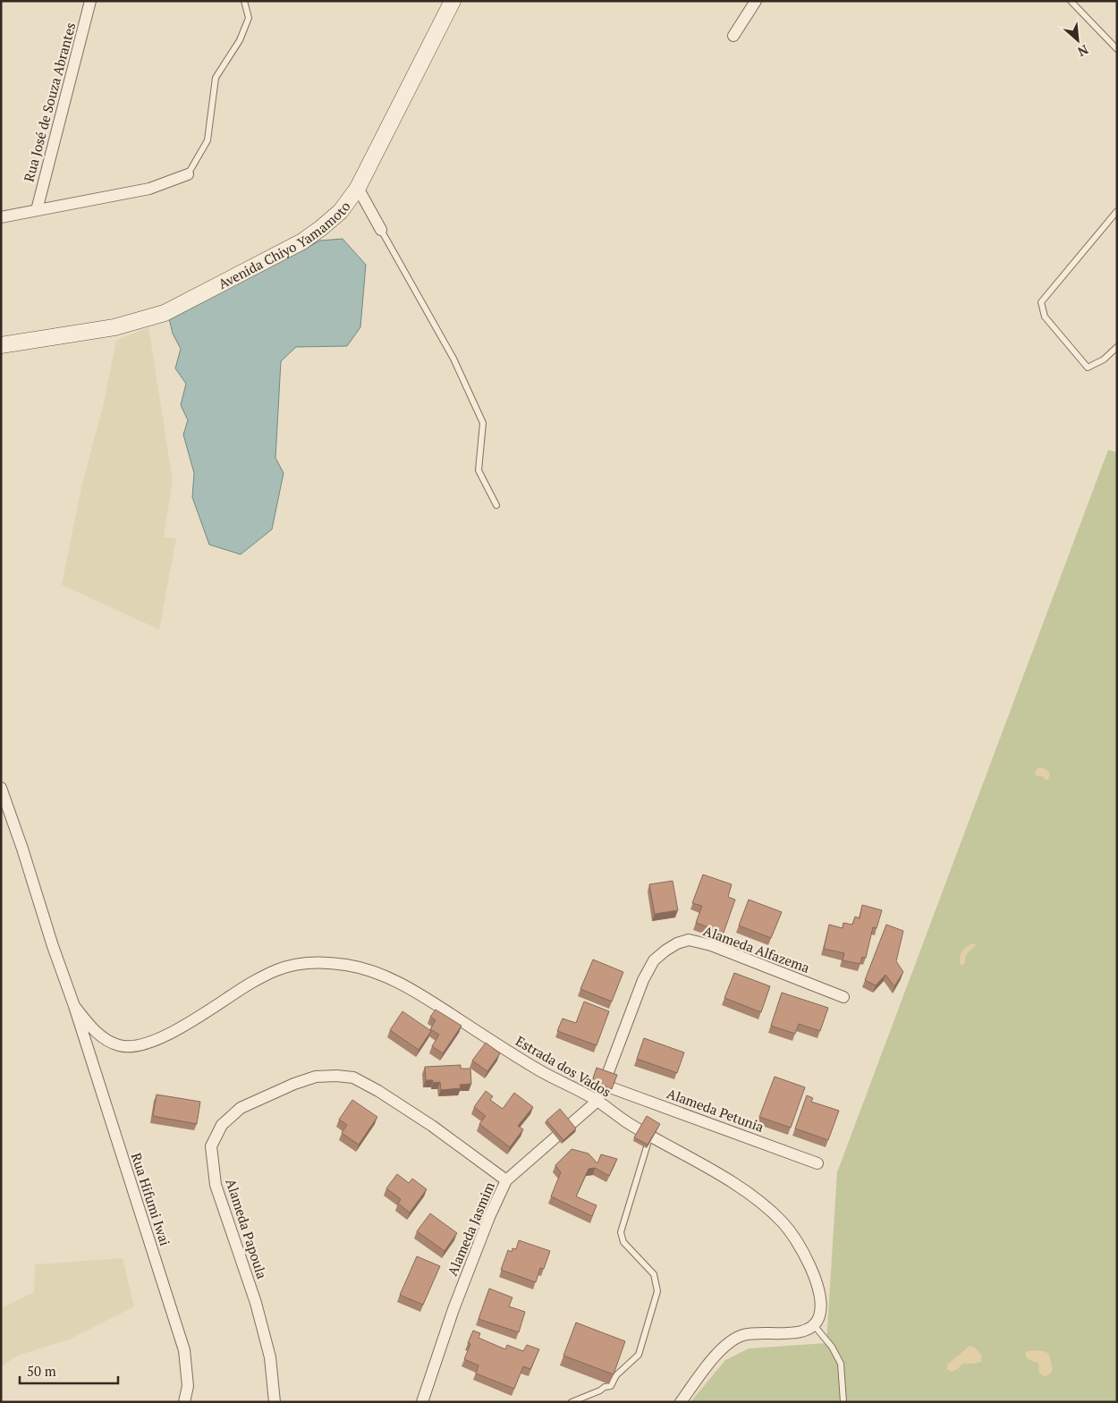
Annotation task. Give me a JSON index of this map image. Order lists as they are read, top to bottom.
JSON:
{
  "streets": {
    "street": [
      "Rua José de Souza Abrantes",
      "Avenida Chiyo Yamamoto",
      "Alameda Alfazema",
      "Estrada dos Vados",
      "Alameda Petunia",
      "Rua Hifumi Iwai",
      "Alameda Papoula",
      "Alameda Jasmim"
    ]
  },
  "crossings": [
    ["Alameda Alfazema", "Estrada dos Vados"],
    ["Alameda Alfazema", "Alameda Petunia"],
    ["Alameda Alfazema", "Alameda Jasmim"],
    ["Estrada dos Vados", "Rua Hifumi Iwai"],
    ["Estrada dos Vados", "Alameda Jasmim"],
    ["Alameda Papoula", "Alameda Jasmim"]
  ],
  "scale_bar": "50 m",
  "north": "bottom right"
}
